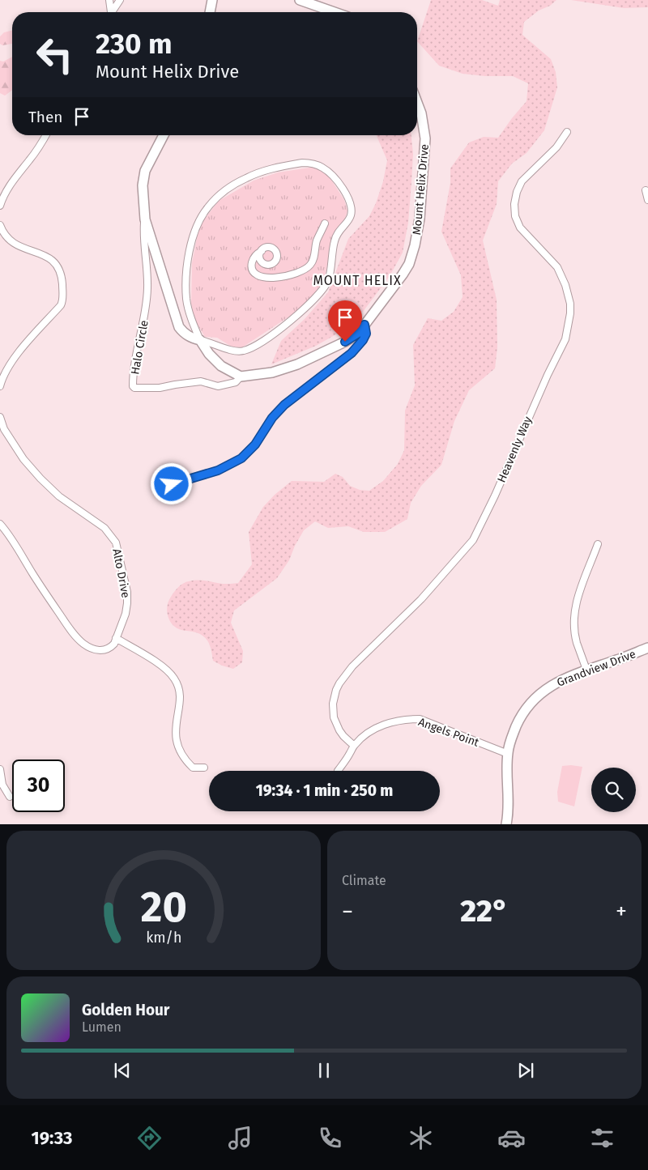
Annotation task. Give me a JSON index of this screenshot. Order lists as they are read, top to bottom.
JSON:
{
  "streets": {
    "street": [
      "Mount Helix Drive",
      "Halo Circle",
      "Heavenly Way",
      "Alto Drive",
      "Grandview Drive",
      "Angels Point"
    ]
  },
  "crossings": [
    ["Mount Helix Drive", "Halo Circle"],
    ["Heavenly Way", "Angels Point"],
    ["Grandview Drive", "Angels Point"]
  ],
  "districts": ["MOUNT HELIX"],
  "page": {
    "turn": ["230 m", "Mount Helix Drive"],
    "then": "Then",
    "limit": "30",
    "trip": "19:34 · 1 min · 250 m",
    "tile": "Climate",
    "heat": ["−", "22°", "+"],
    "song": ["Golden Hour", "Lumen"],
    "tabs": "19:33",
    "gauge": ["20", "km/h"]
  }
}
